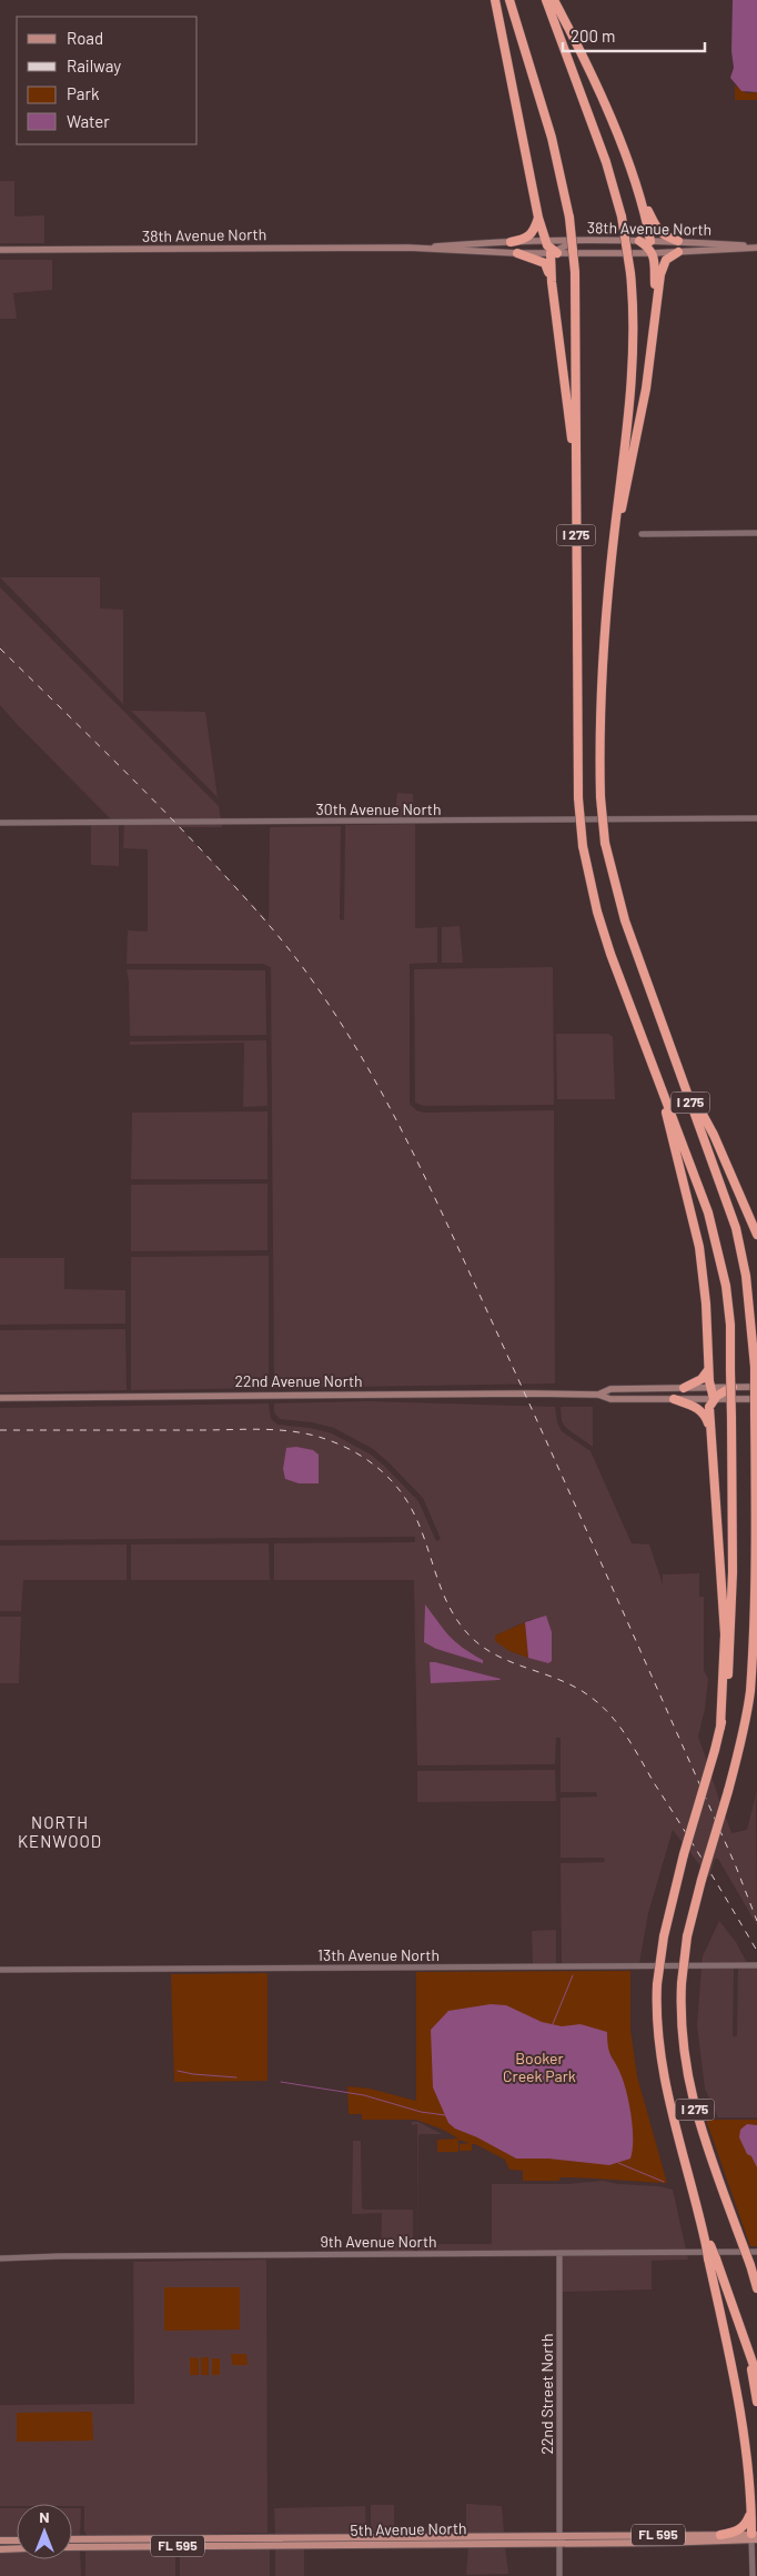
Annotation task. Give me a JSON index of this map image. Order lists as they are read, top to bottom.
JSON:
{
  "streets": {
    "highway": ["I 275"],
    "main road": [
      "38th Avenue North",
      "22nd Avenue North",
      "5th Avenue North",
      "FL 595"
    ],
    "street": [
      "30th Avenue North",
      "13th Avenue North",
      "9th Avenue North",
      "22nd Street North"
    ]
  },
  "crossings": [
    ["9th Avenue North", "22nd Street North"],
    ["22nd Street North", "5th Avenue North"]
  ],
  "districts": ["NORTH KENWOOD"],
  "parks": ["Booker Creek Park"],
  "legend": [
    "Road",
    "Railway",
    "Park",
    "Water"
  ],
  "scale_bar": "200 m",
  "north": "top"
}
